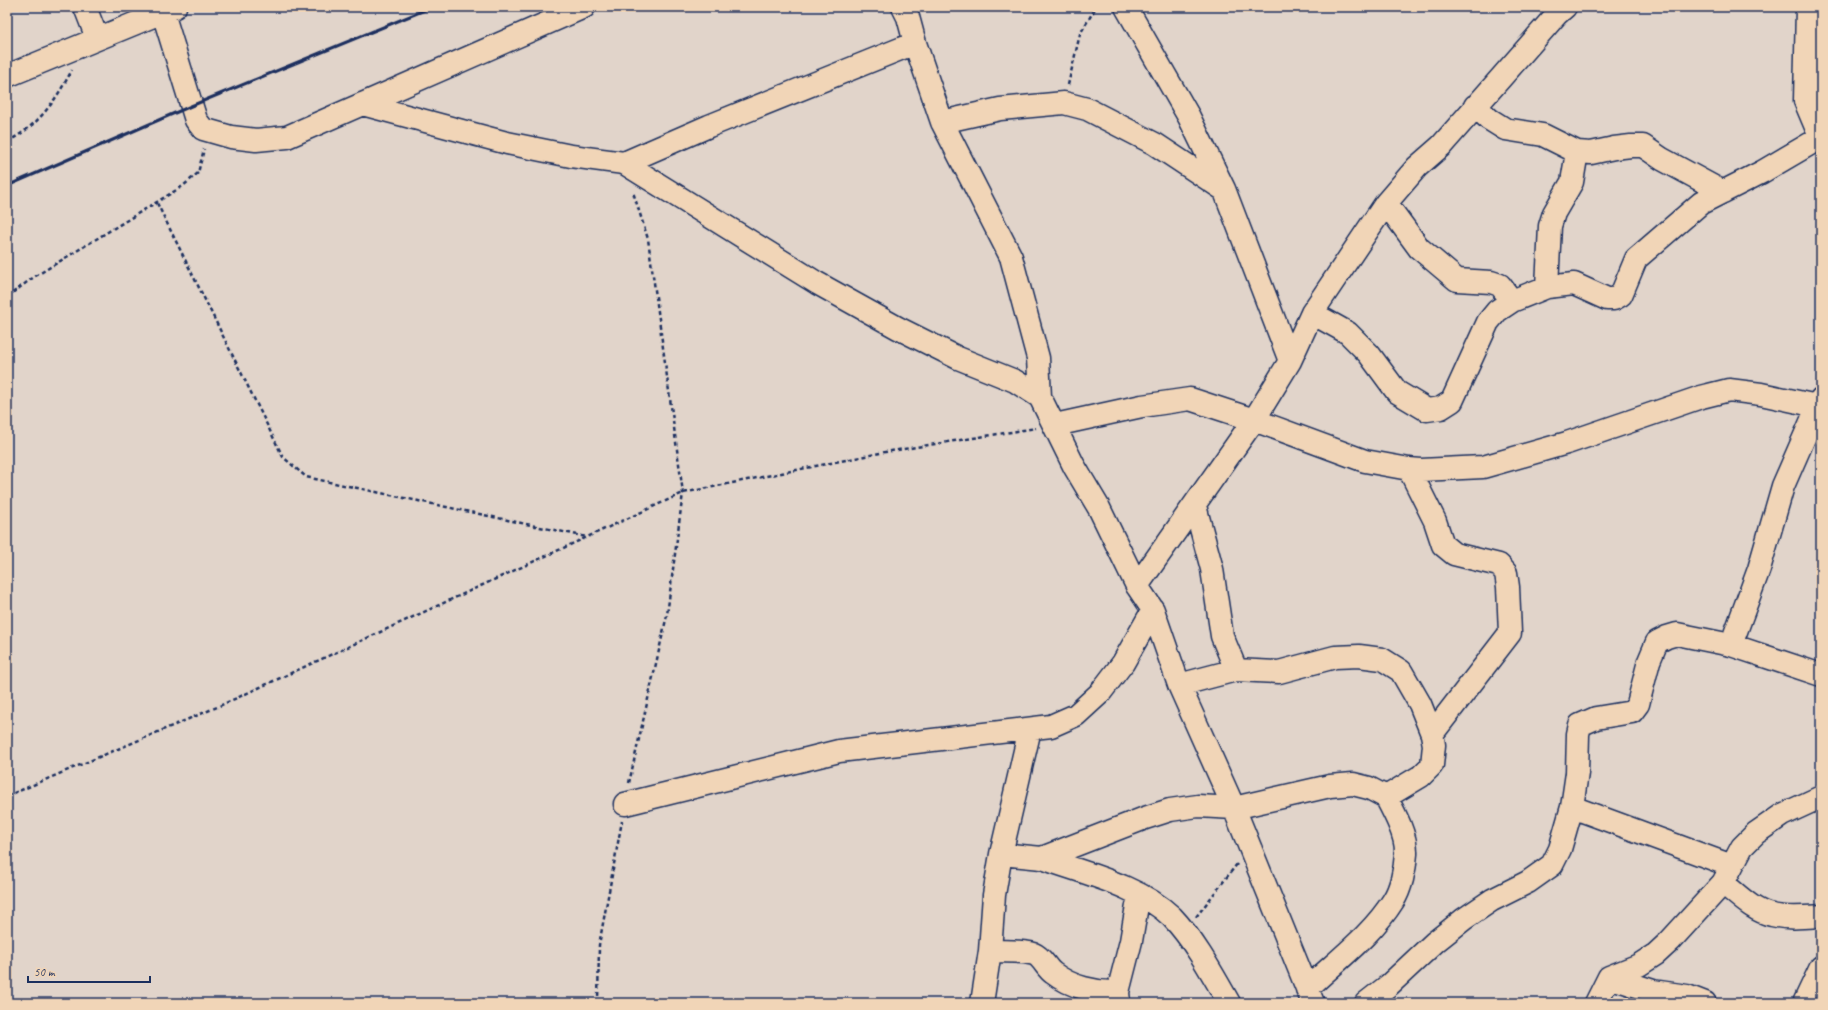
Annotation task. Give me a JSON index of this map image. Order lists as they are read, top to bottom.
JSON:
{
  "scale_bar": "50 m"
}
